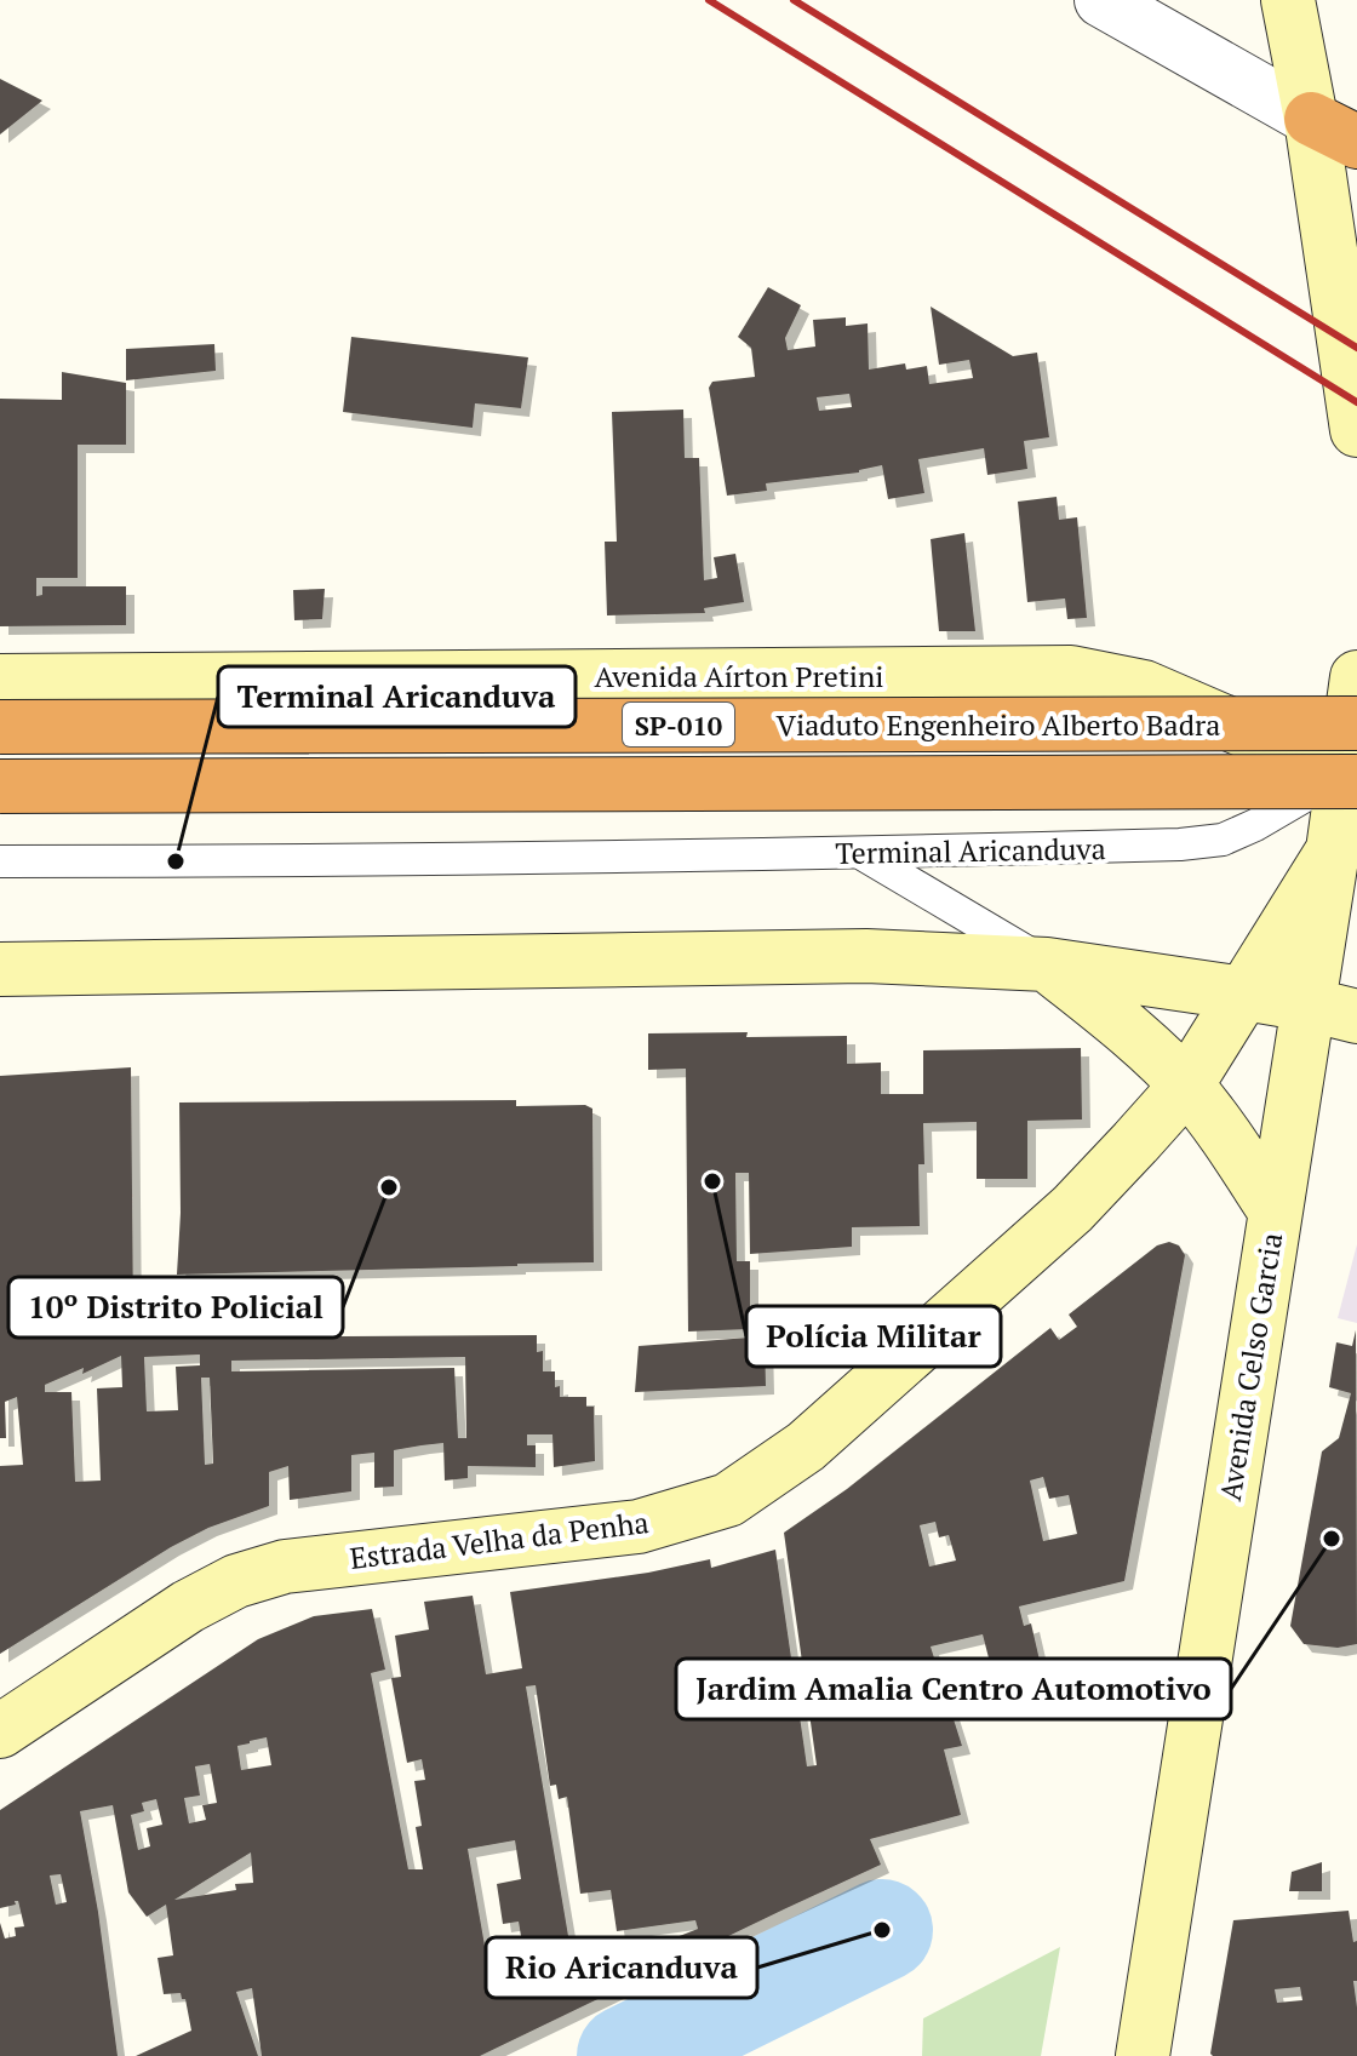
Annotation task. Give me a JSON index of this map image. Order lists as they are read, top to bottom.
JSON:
{
  "streets": {
    "highway": ["SP-010", "Viaduto Engenheiro Alberto Badra"],
    "main road": ["Avenida Aírton Pretini", "Avenida Celso Garcia", "Estrada Velha da Penha"],
    "lane": ["Terminal Aricanduva"]
  },
  "crossings": [
    ["Avenida Aírton Pretini", "Viaduto Engenheiro Alberto Badra"],
    ["Avenida Aírton Pretini", "Terminal Aricanduva"],
    ["Avenida Aírton Pretini", "Avenida Celso Garcia"],
    ["Viaduto Engenheiro Alberto Badra", "Terminal Aricanduva"],
    ["Viaduto Engenheiro Alberto Badra", "Avenida Celso Garcia"],
    ["Terminal Aricanduva", "Avenida Celso Garcia"],
    ["Avenida Celso Garcia", "Estrada Velha da Penha"]
  ],
  "places": [
    "Terminal Aricanduva",
    "Polícia Militar",
    "10º Distrito Policial",
    "Jardim Amalia Centro Automotivo",
    "Rio Aricanduva"
  ]
}
